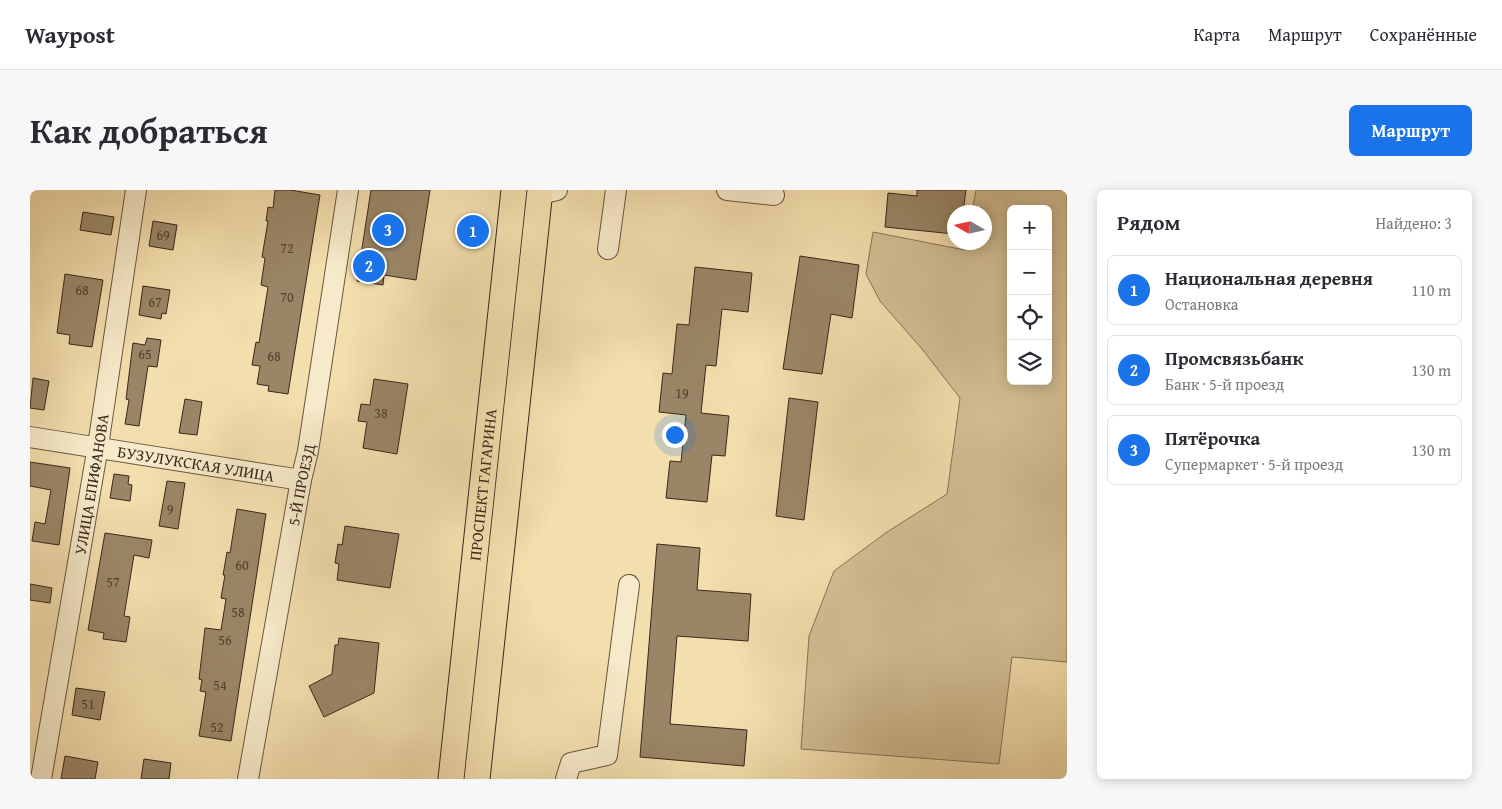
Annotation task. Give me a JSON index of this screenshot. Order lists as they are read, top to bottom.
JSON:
{
  "streets": {
    "main road": ["ПРОСПЕКТ ГАГАРИНА"],
    "street": ["БУЗУЛУКСКАЯ УЛИЦА", "УЛИЦА ЕПИФАНОВА", "5-Й ПРОЕЗД"]
  },
  "crossings": [
    ["БУЗУЛУКСКАЯ УЛИЦА", "УЛИЦА ЕПИФАНОВА"],
    ["БУЗУЛУКСКАЯ УЛИЦА", "5-Й ПРОЕЗД"]
  ],
  "house_numbers": [
    "69",
    "72",
    "68",
    "70",
    "67",
    "65",
    "68",
    "19",
    "38",
    "9",
    "60",
    "57",
    "58",
    "56",
    "54",
    "51",
    "52"
  ],
  "north": "left",
  "page": {
    "header": "Waypost",
    "nav": ["Карта", "Маршрут", "Сохранённые"],
    "title": "Как добраться",
    "buttons": "Маршрут",
    "heading": ["Рядом", "Найдено: 3"],
    "map_buttons": ["+", "−"],
    "pins": ["3", "1", "2"],
    "list": [
      {
        "mark": "1",
        "name": "Национальная деревня",
        "note": "Остановка",
        "value": "110 m"
      },
      {
        "mark": "2",
        "name": "Промсвязьбанк",
        "note": "Банк · 5-й проезд",
        "value": "130 m"
      },
      {
        "mark": "3",
        "name": "Пятёрочка",
        "note": "Супермаркет · 5-й проезд",
        "value": "130 m"
      }
    ]
  }
}
